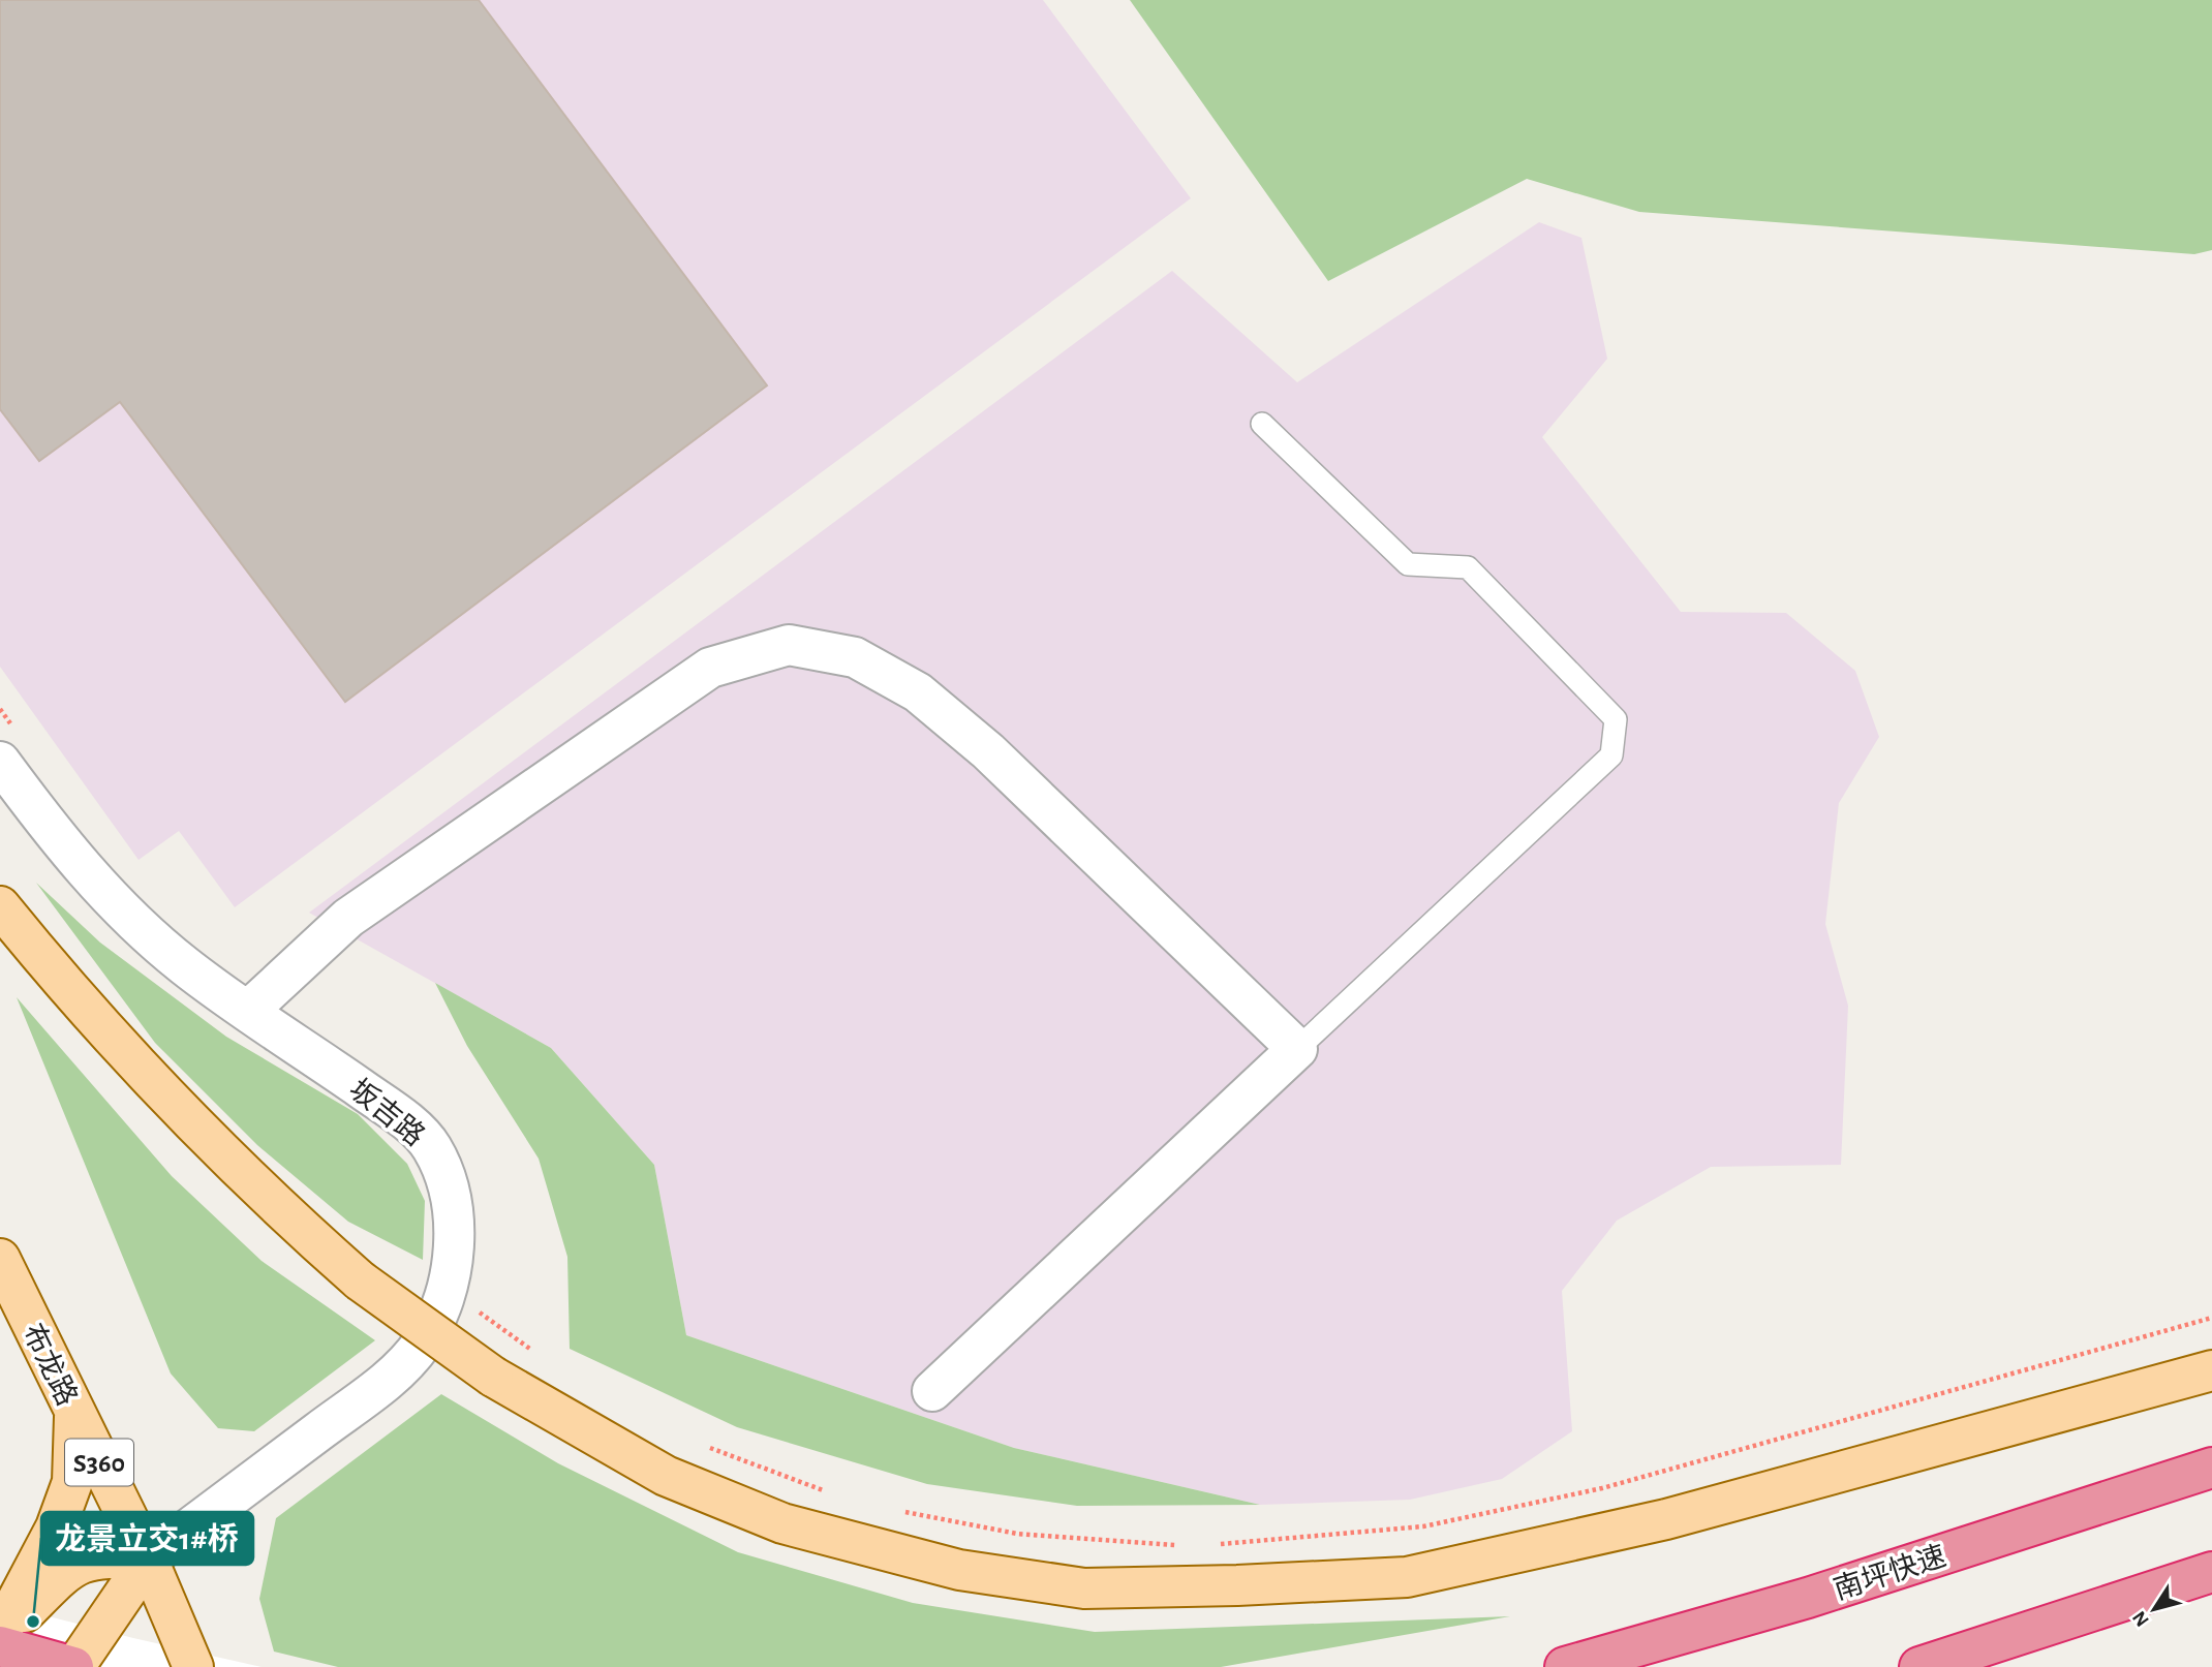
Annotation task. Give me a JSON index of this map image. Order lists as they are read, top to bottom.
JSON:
{
  "streets": {
    "highway": ["南坪快速"],
    "main road": ["布龙路", "S360"],
    "street": ["坂吉路"]
  },
  "crossings": [
    ["坂吉路", "布龙路"]
  ],
  "places": ["龙景立交1#桥"],
  "north": "bottom left"
}
